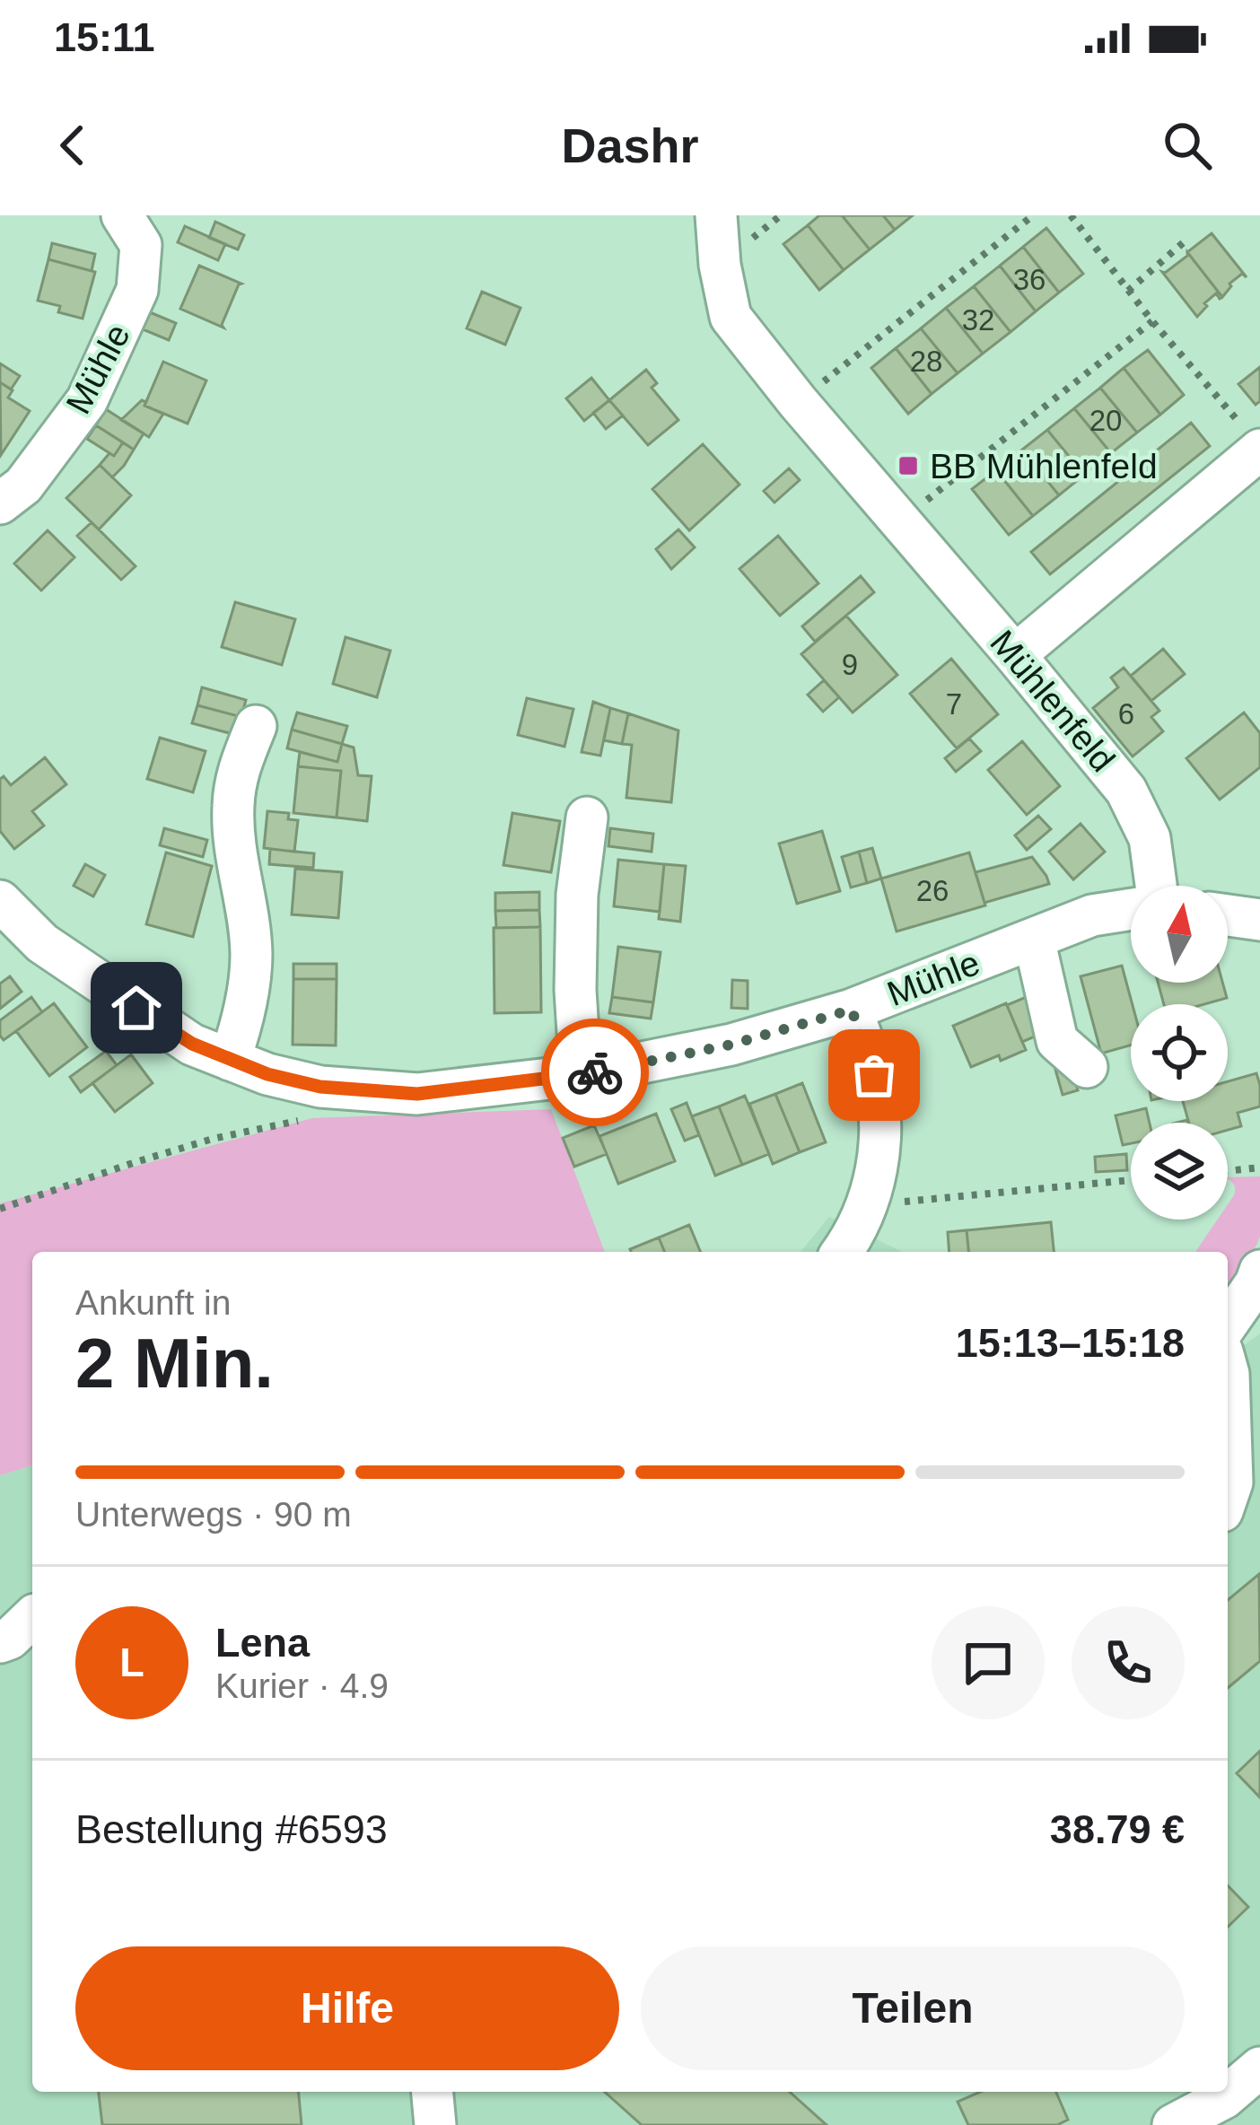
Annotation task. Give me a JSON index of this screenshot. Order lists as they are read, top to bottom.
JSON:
{
  "streets": {
    "street": ["Mühle", "Mühlenfeld"]
  },
  "places": {
    "transit": ["BB Mühlenfeld"]
  },
  "house_numbers": [
    "36",
    "32",
    "28",
    "20",
    "9",
    "7",
    "6",
    "26"
  ],
  "north": "top",
  "page": {
    "status": "15:11",
    "header": "Dashr",
    "heading": ["2 Min.", "Ankunft in", "15:13–15:18"],
    "panel": [
      "Lena",
      "Kurier · 4.9",
      "Bestellung #6593",
      "38.79 €"
    ],
    "bar": "Unterwegs · 90 m",
    "round": "L",
    "buttons": ["Hilfe", "Teilen"]
  }
}
